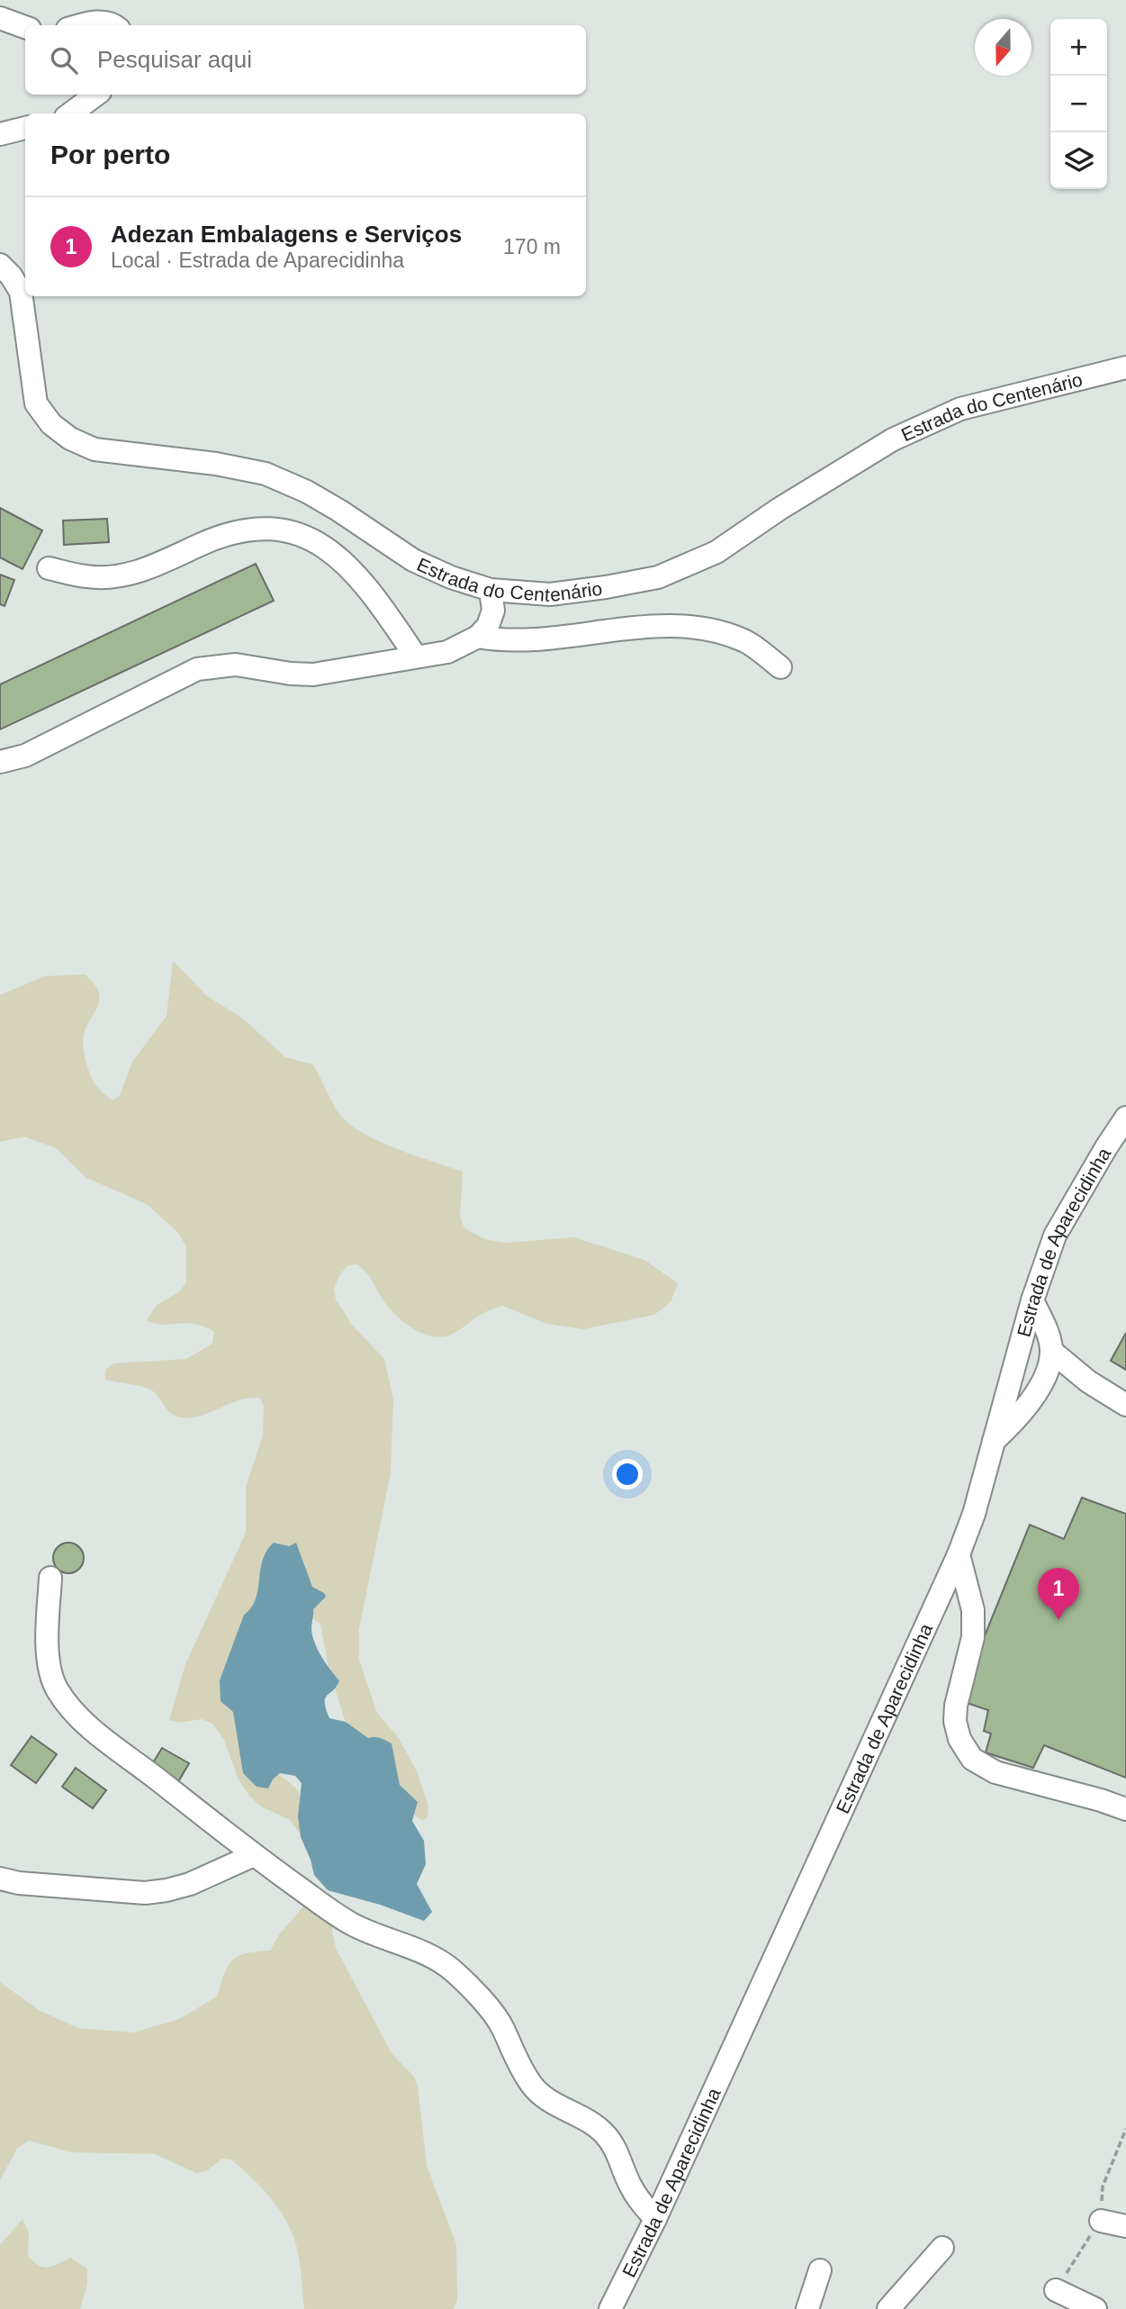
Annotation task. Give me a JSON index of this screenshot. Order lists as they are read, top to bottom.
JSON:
{
  "streets": {
    "street": ["Estrada do Centenário", "Estrada de Aparecidinha"]
  },
  "north": "bottom",
  "page": {
    "map_buttons": ["+", "−"],
    "search": "Pesquisar aqui",
    "heading": "Por perto",
    "list": [
      {
        "mark": "1",
        "name": "Adezan Embalagens e Serviços",
        "note": "Local · Estrada de Aparecidinha",
        "value": "170 m"
      }
    ],
    "pins": "1"
  }
}
